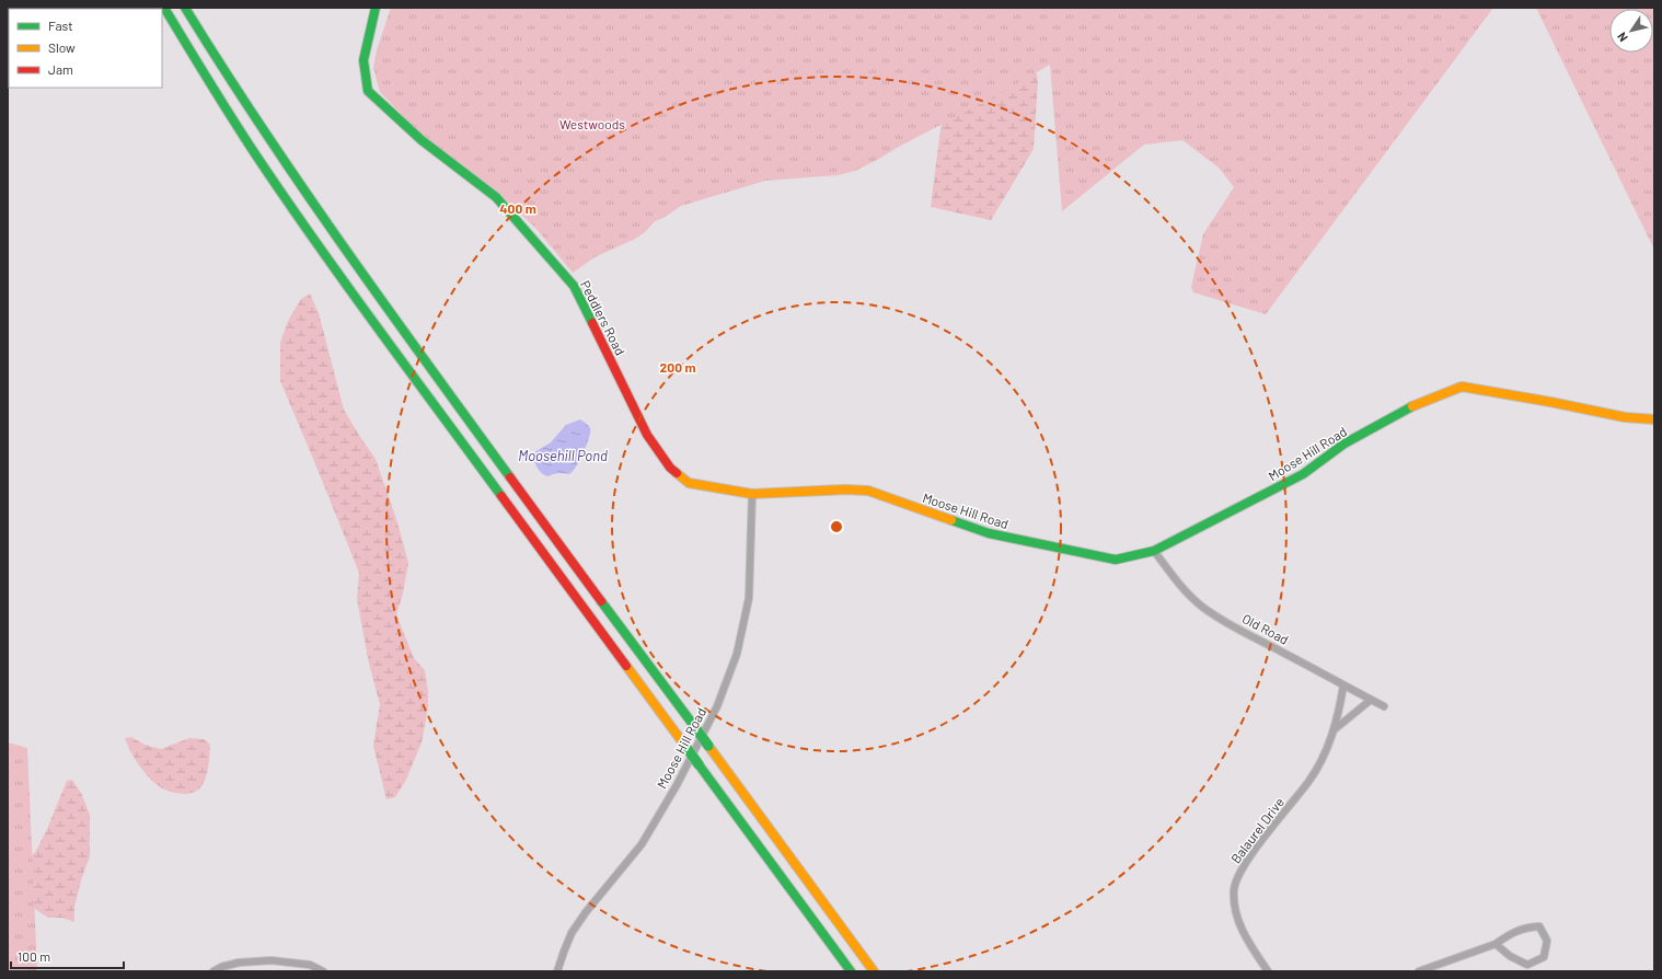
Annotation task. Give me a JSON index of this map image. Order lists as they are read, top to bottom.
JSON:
{
  "streets": {
    "main road": ["Peddlers Road", "Moose Hill Road"],
    "street": ["Old Road", "Balaurel Drive"]
  },
  "crossings": [
    ["Peddlers Road", "Moose Hill Road"],
    ["Moose Hill Road", "Old Road"],
    ["Old Road", "Balaurel Drive"]
  ],
  "water": ["Moosehill Pond"],
  "parks": ["Westwoods"],
  "legend": ["Fast", "Slow", "Jam"],
  "scale_bar": "100 m",
  "north": "bottom left",
  "rings": ["400 m", "200 m"]
}
